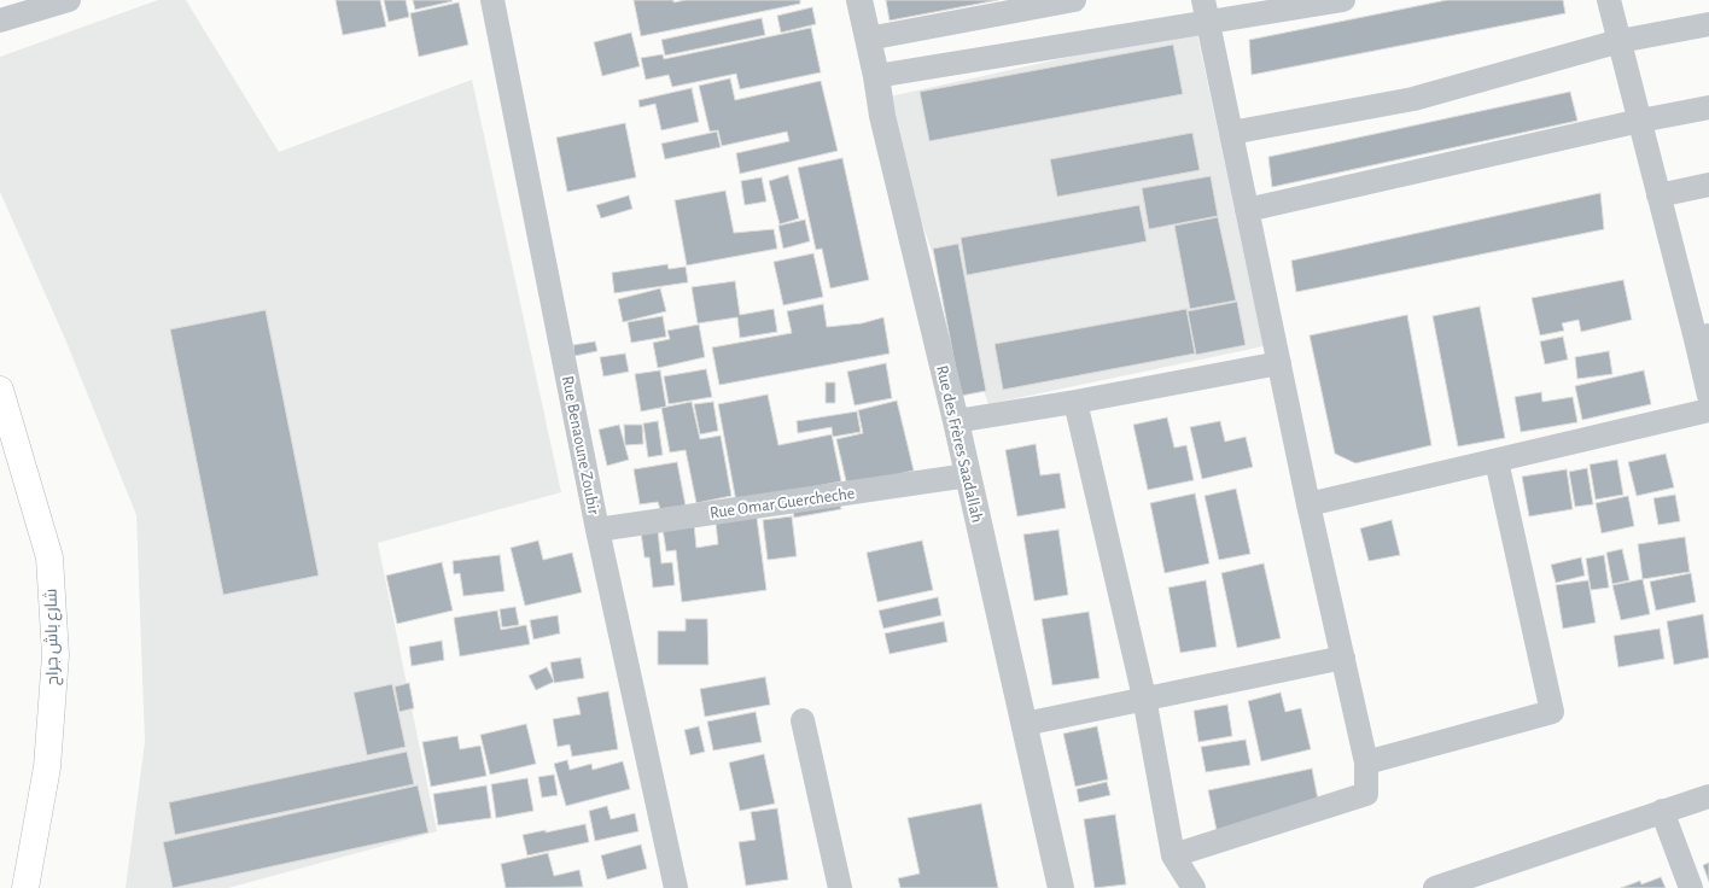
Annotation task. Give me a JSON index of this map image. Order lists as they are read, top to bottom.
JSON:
{
  "streets": {
    "main road": ["شارع باش جراح"],
    "street": ["Rue des Frères Saadallah", "Rue Benaoune Zoubir", "Rue Omar Guercheche"]
  },
  "crossings": [
    ["Rue des Frères Saadallah", "Rue Omar Guercheche"],
    ["Rue Benaoune Zoubir", "Rue Omar Guercheche"]
  ]
}
